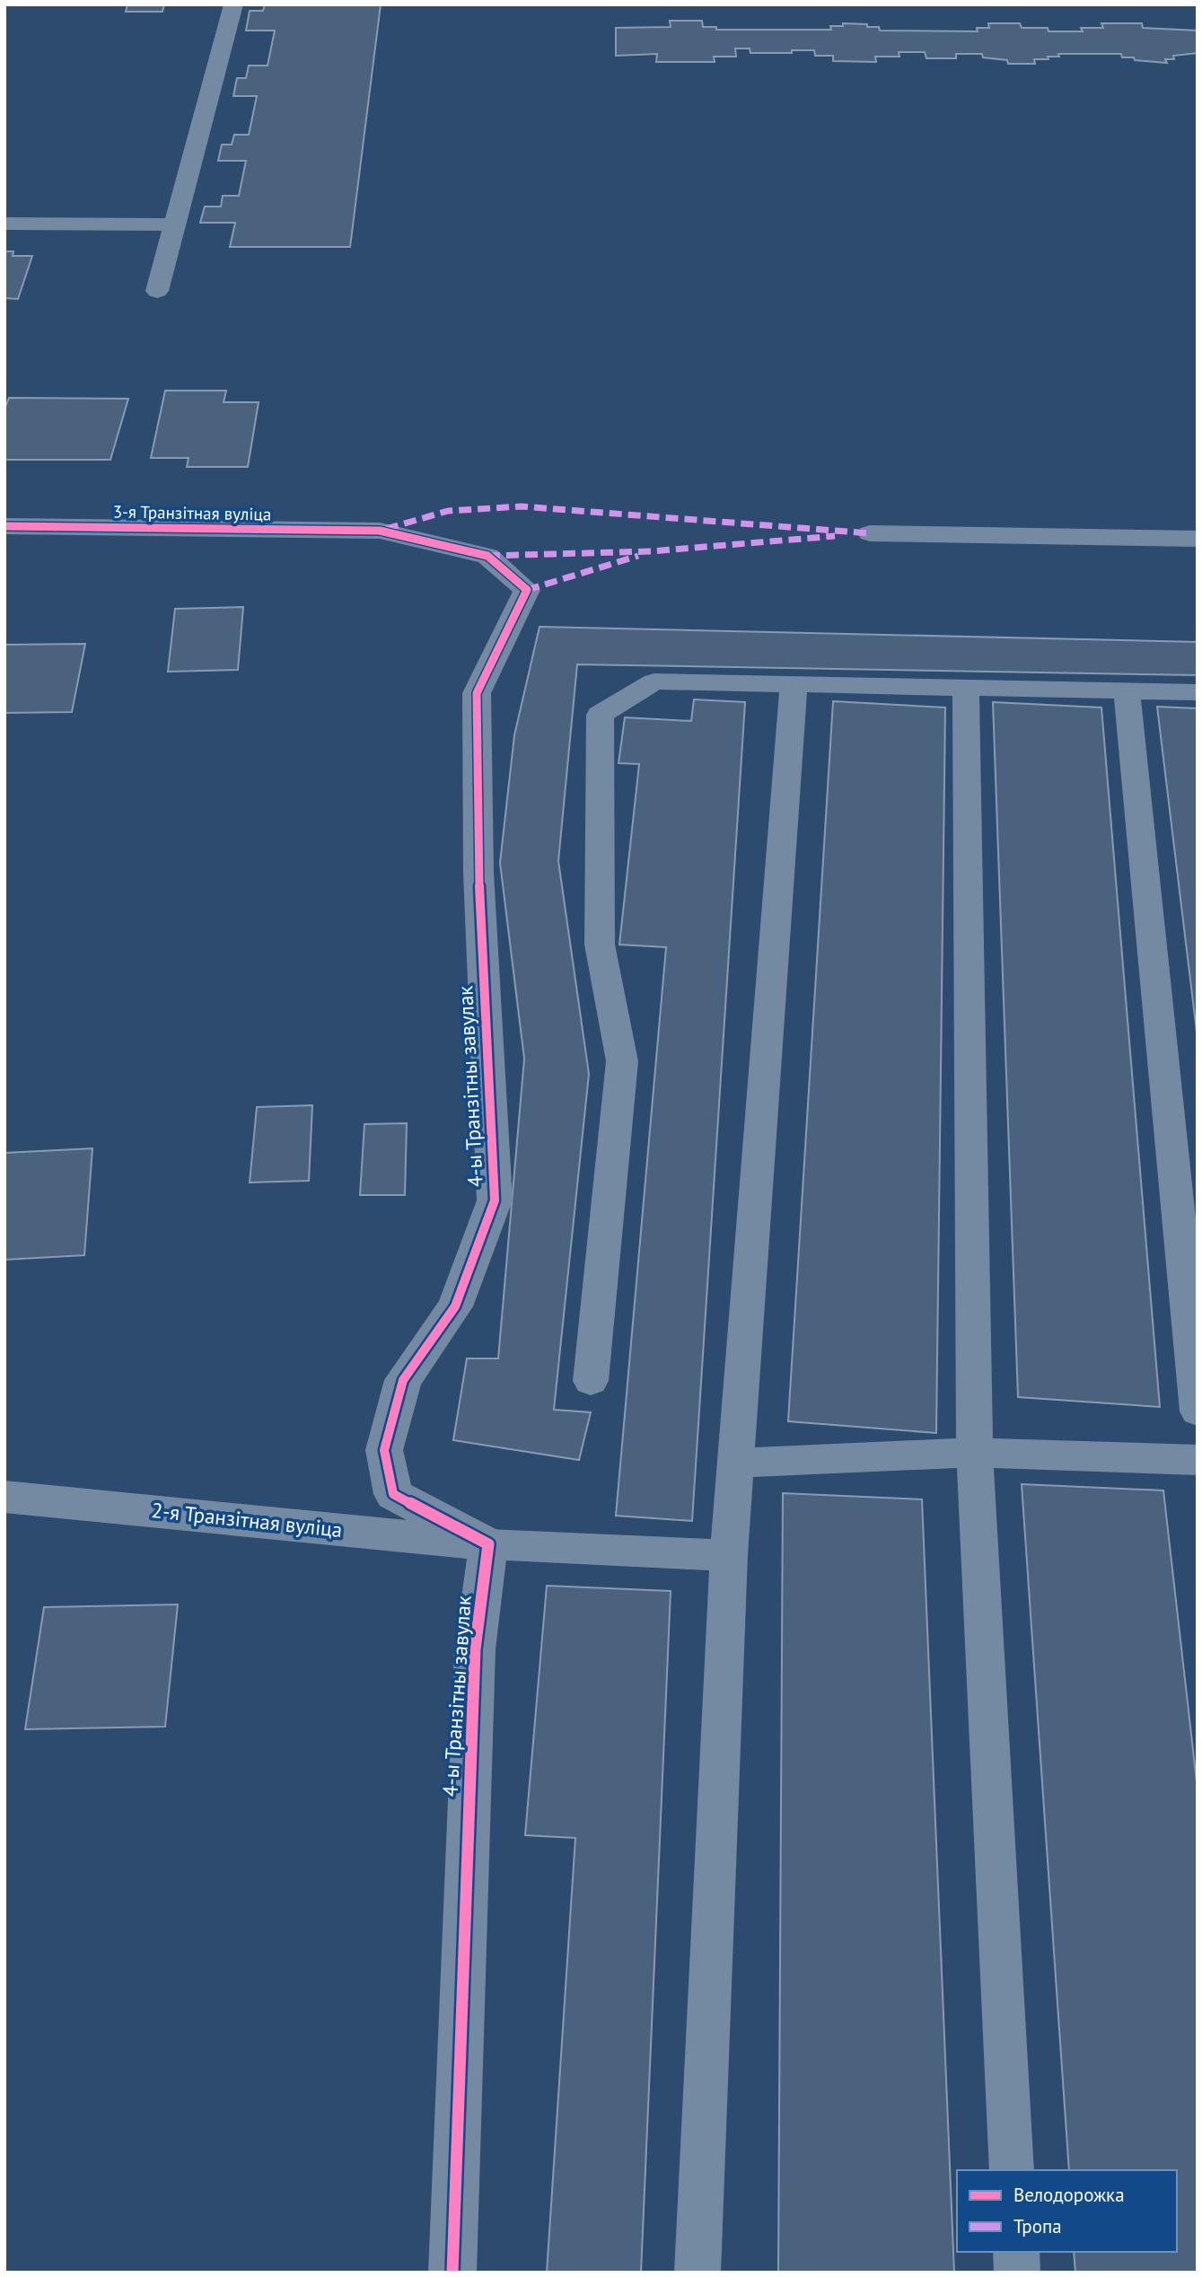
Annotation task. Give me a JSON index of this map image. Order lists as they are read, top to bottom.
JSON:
{
  "streets": {
    "street": ["3-я Транзітная вуліца", "4-ы Транзітны завулак", "2-я Транзітная вуліца"]
  },
  "crossings": [
    ["3-я Транзітная вуліца", "4-ы Транзітны завулак"],
    ["4-ы Транзітны завулак", "2-я Транзітная вуліца"]
  ],
  "legend": ["Велодорожка", "Тропа"]
}
